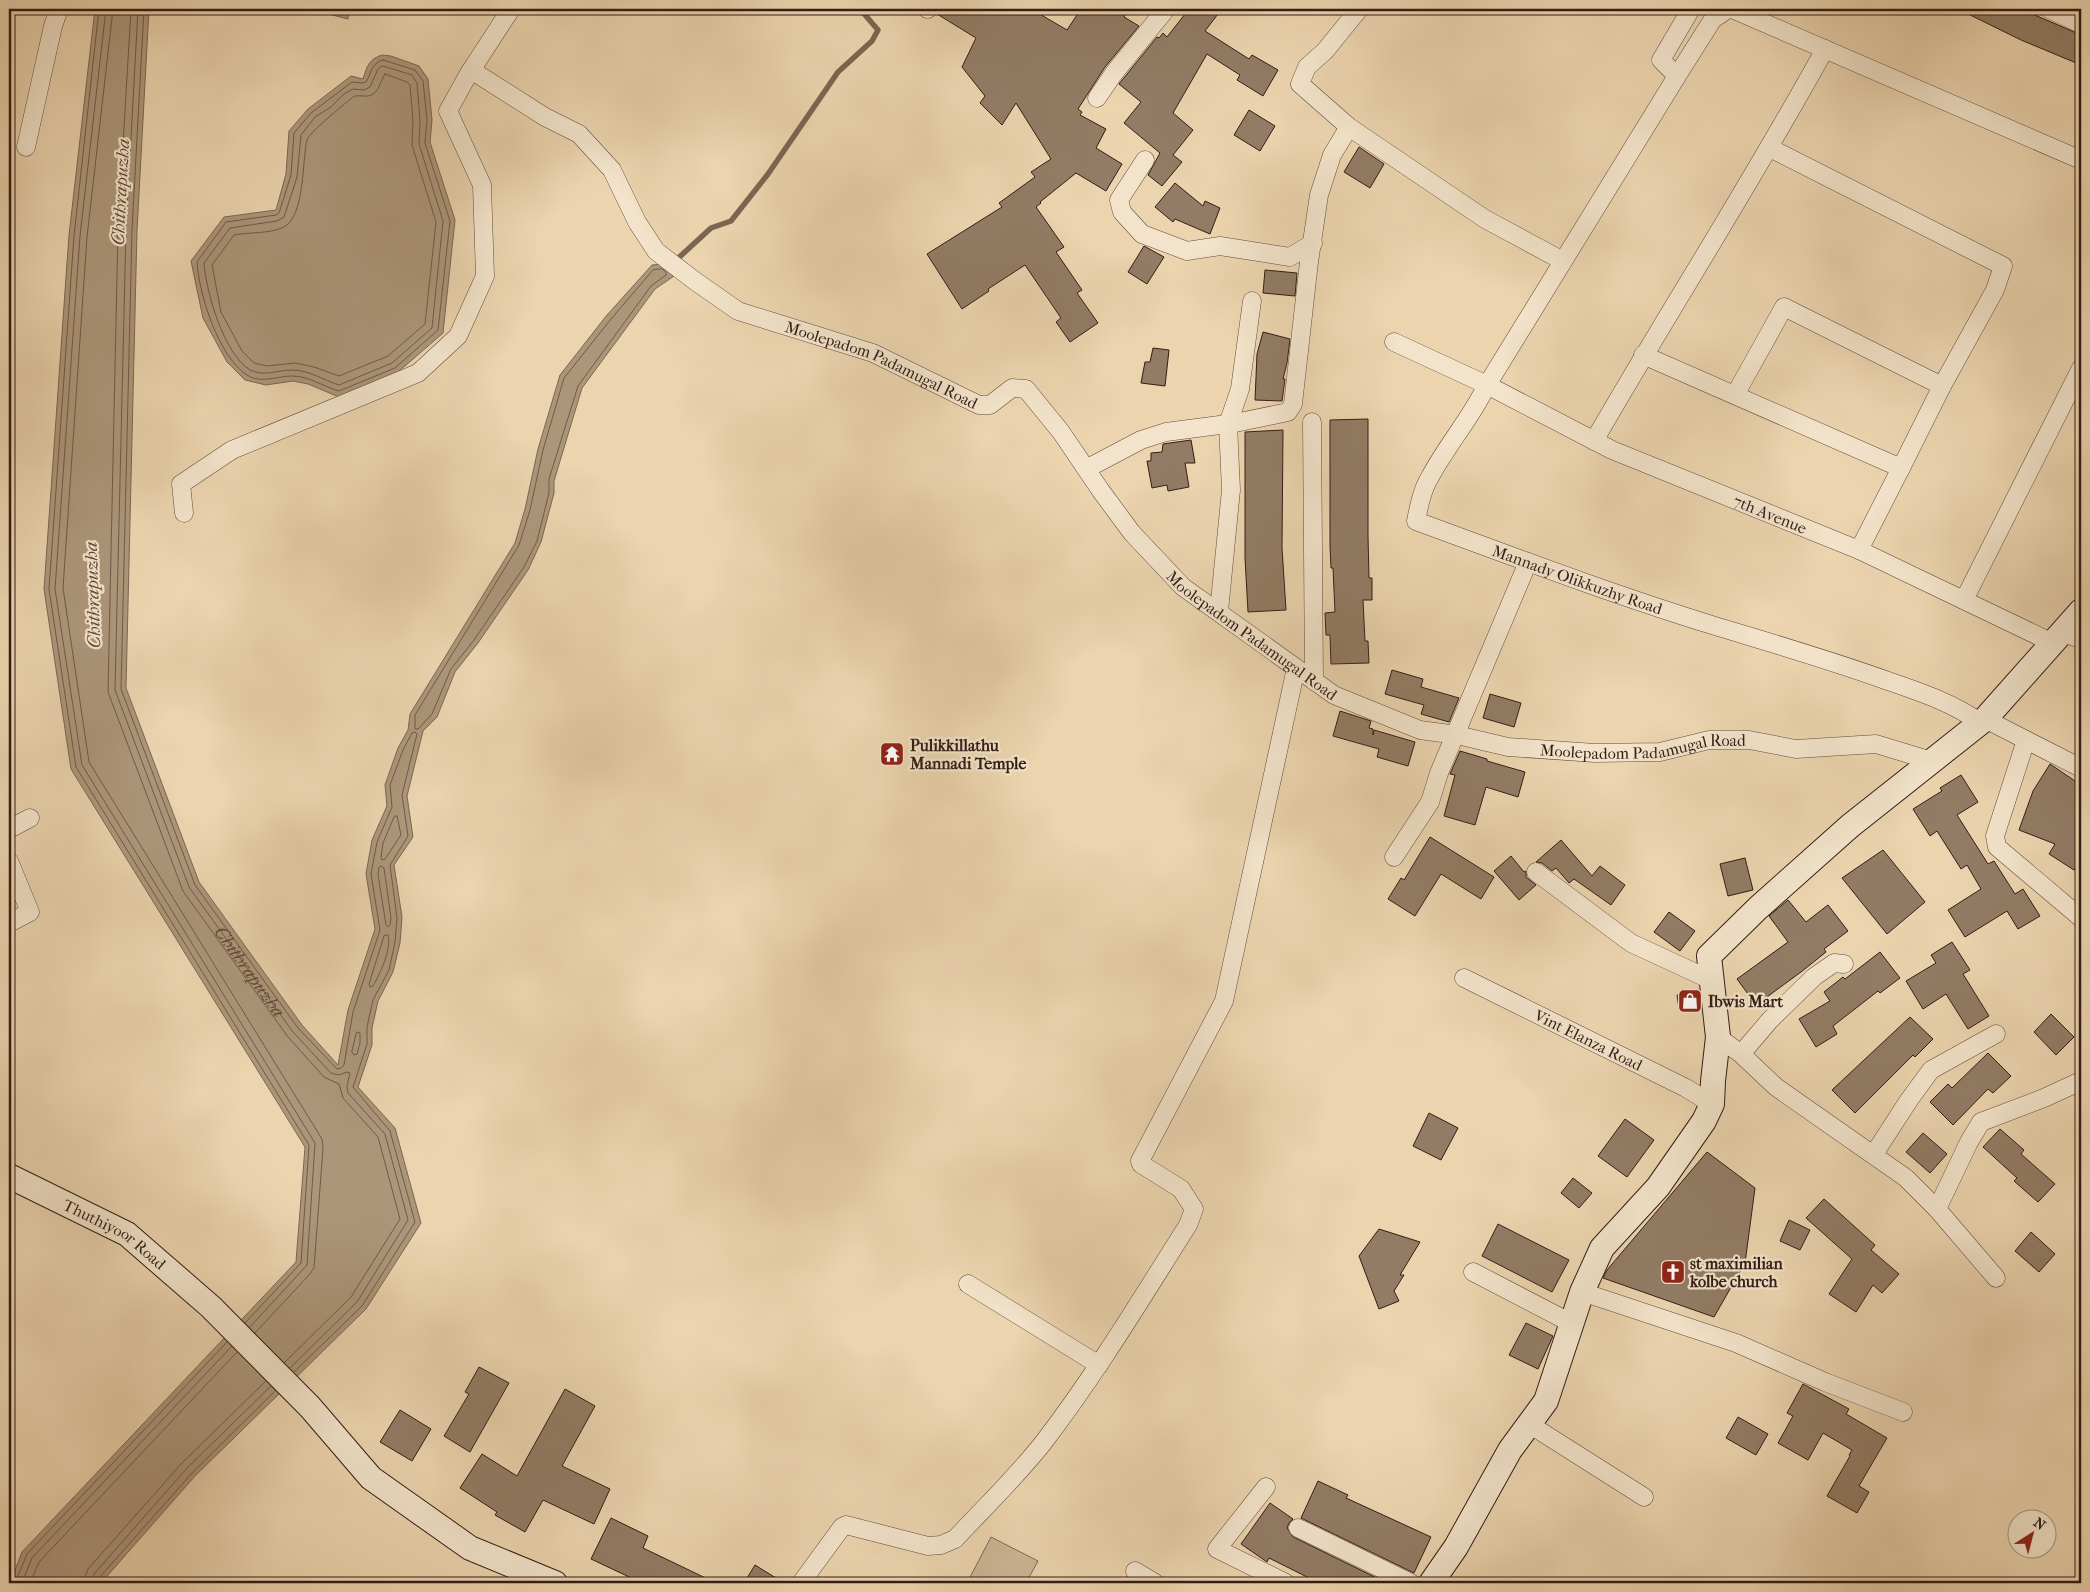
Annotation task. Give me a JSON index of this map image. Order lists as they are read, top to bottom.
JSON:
{
  "streets": {
    "main road": ["Thuthiyoor Road"],
    "street": [
      "Moolepadom Padamugal Road",
      "7th Avenue",
      "Mannady Olikkuzhy Road",
      "Vint Elanza Road"
    ]
  },
  "crossings": [
    ["7th Avenue", "Mannady Olikkuzhy Road"]
  ],
  "water": ["Chithrapuzha"],
  "places": {
    "temple": ["Pulikkillathu Mannadi Temple"],
    "shop": ["Ibwis Mart"],
    "church": ["st maximilian kolbe church"]
  },
  "north": "top right"
}
